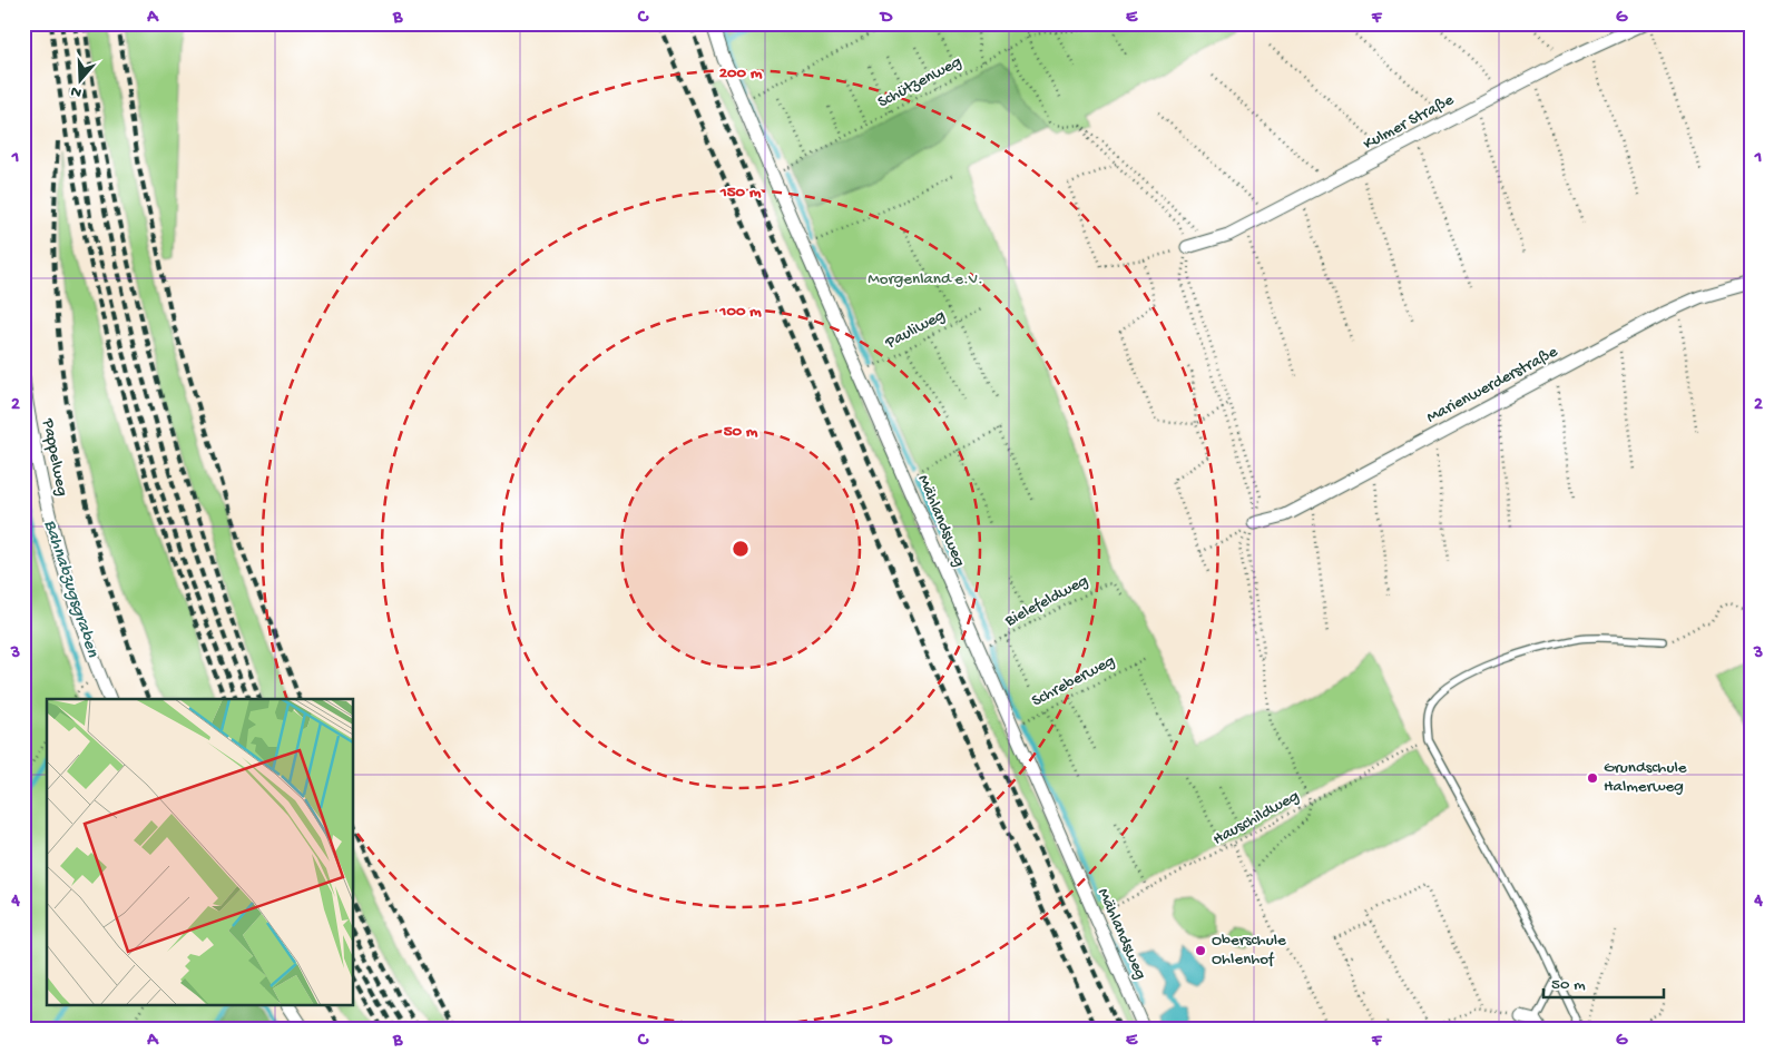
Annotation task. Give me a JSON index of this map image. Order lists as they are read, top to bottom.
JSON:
{
  "streets": {
    "street": [
      "Kulmer Straße",
      "Marienwerderstraße",
      "Pappelweg",
      "Mählandsweg"
    ],
    "path": [
      "Schützenweg",
      "Pauliweg",
      "Bielefeldweg",
      "Schreberweg",
      "Hauschildweg"
    ]
  },
  "crossings": [
    ["Schützenweg", "Mählandsweg"],
    ["Pauliweg", "Mählandsweg"],
    ["Mählandsweg", "Bielefeldweg"],
    ["Mählandsweg", "Schreberweg"],
    ["Mählandsweg", "Hauschildweg"]
  ],
  "water": ["Bahnabzugsgraben"],
  "parks": ["Morgenland e.V."],
  "places": ["Grundschule Halmerweg", "Oberschule Ohlenhof"],
  "scale_bar": "50 m",
  "north": "bottom",
  "grid": {
    "columns": [
      "A",
      "B",
      "C",
      "D",
      "E",
      "F",
      "G"
    ],
    "rows": [
      "1",
      "2",
      "3",
      "4"
    ]
  },
  "rings": [
    "200 m",
    "150 m",
    "100 m",
    "50 m"
  ]
}
